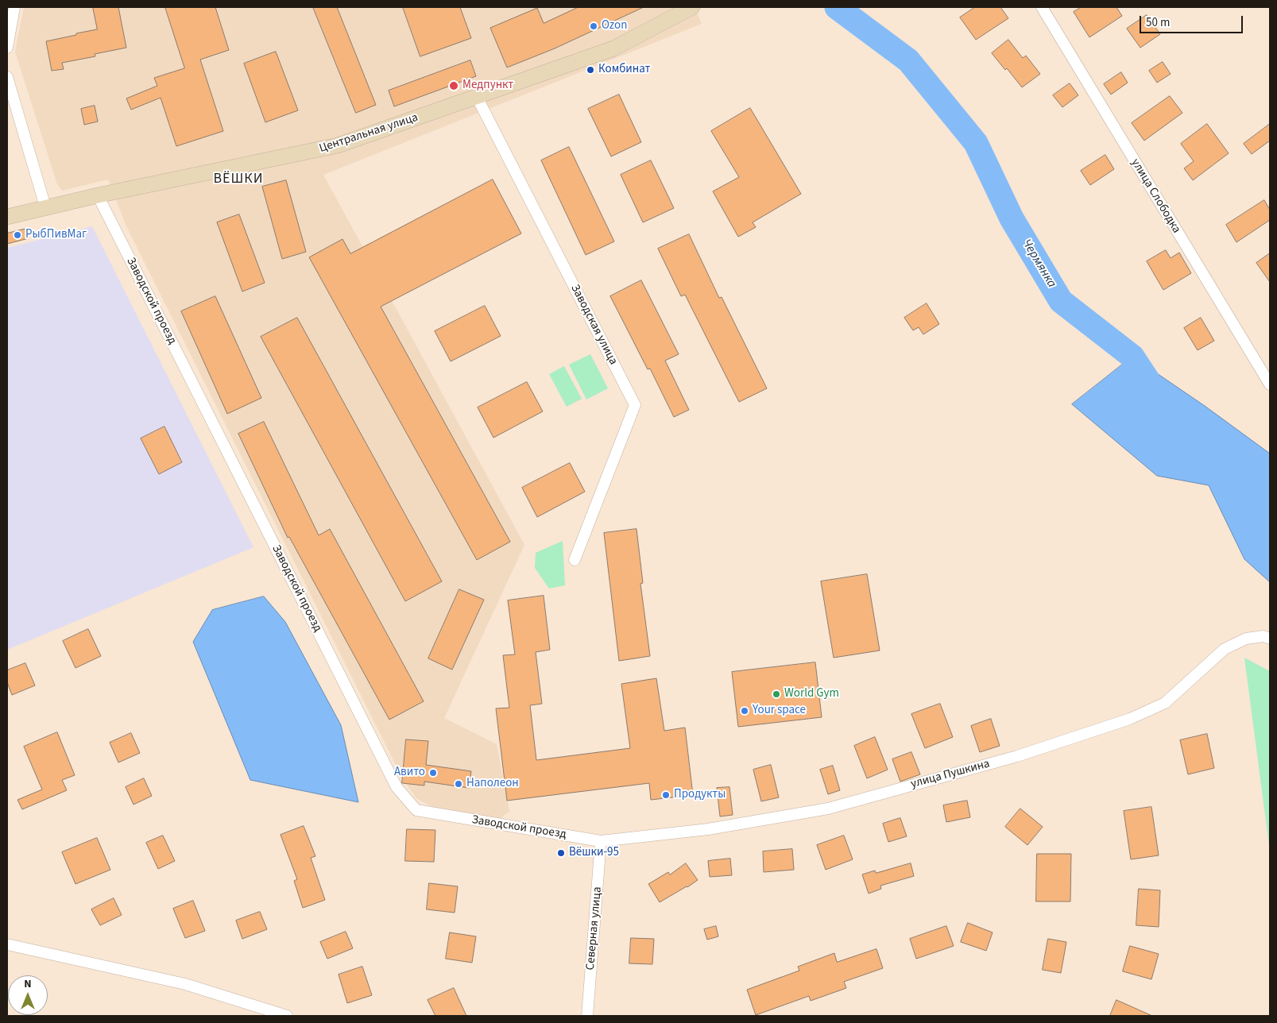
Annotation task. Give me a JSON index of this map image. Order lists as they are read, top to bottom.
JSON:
{
  "streets": {
    "street": [
      "Центральная улица",
      "улица Слободка",
      "Заводской проезд",
      "Заводская улица",
      "улица Пушкина",
      "Северная улица"
    ]
  },
  "crossings": [
    ["Центральная улица", "Заводской проезд"],
    ["Центральная улица", "Заводская улица"],
    ["Заводской проезд", "улица Пушкина"],
    ["Заводской проезд", "Северная улица"],
    ["улица Пушкина", "Северная улица"]
  ],
  "districts": ["ВЁШКИ"],
  "water": ["Чермянка"],
  "places": [
    "Ozon",
    "Комбинат",
    "Медпункт",
    "РыбПивМаг",
    "World Gym",
    "Your space",
    "Авито",
    "Наполеон",
    "Продукты",
    "Вёшки-95"
  ],
  "scale_bar": "50 m",
  "north": "top"
}
